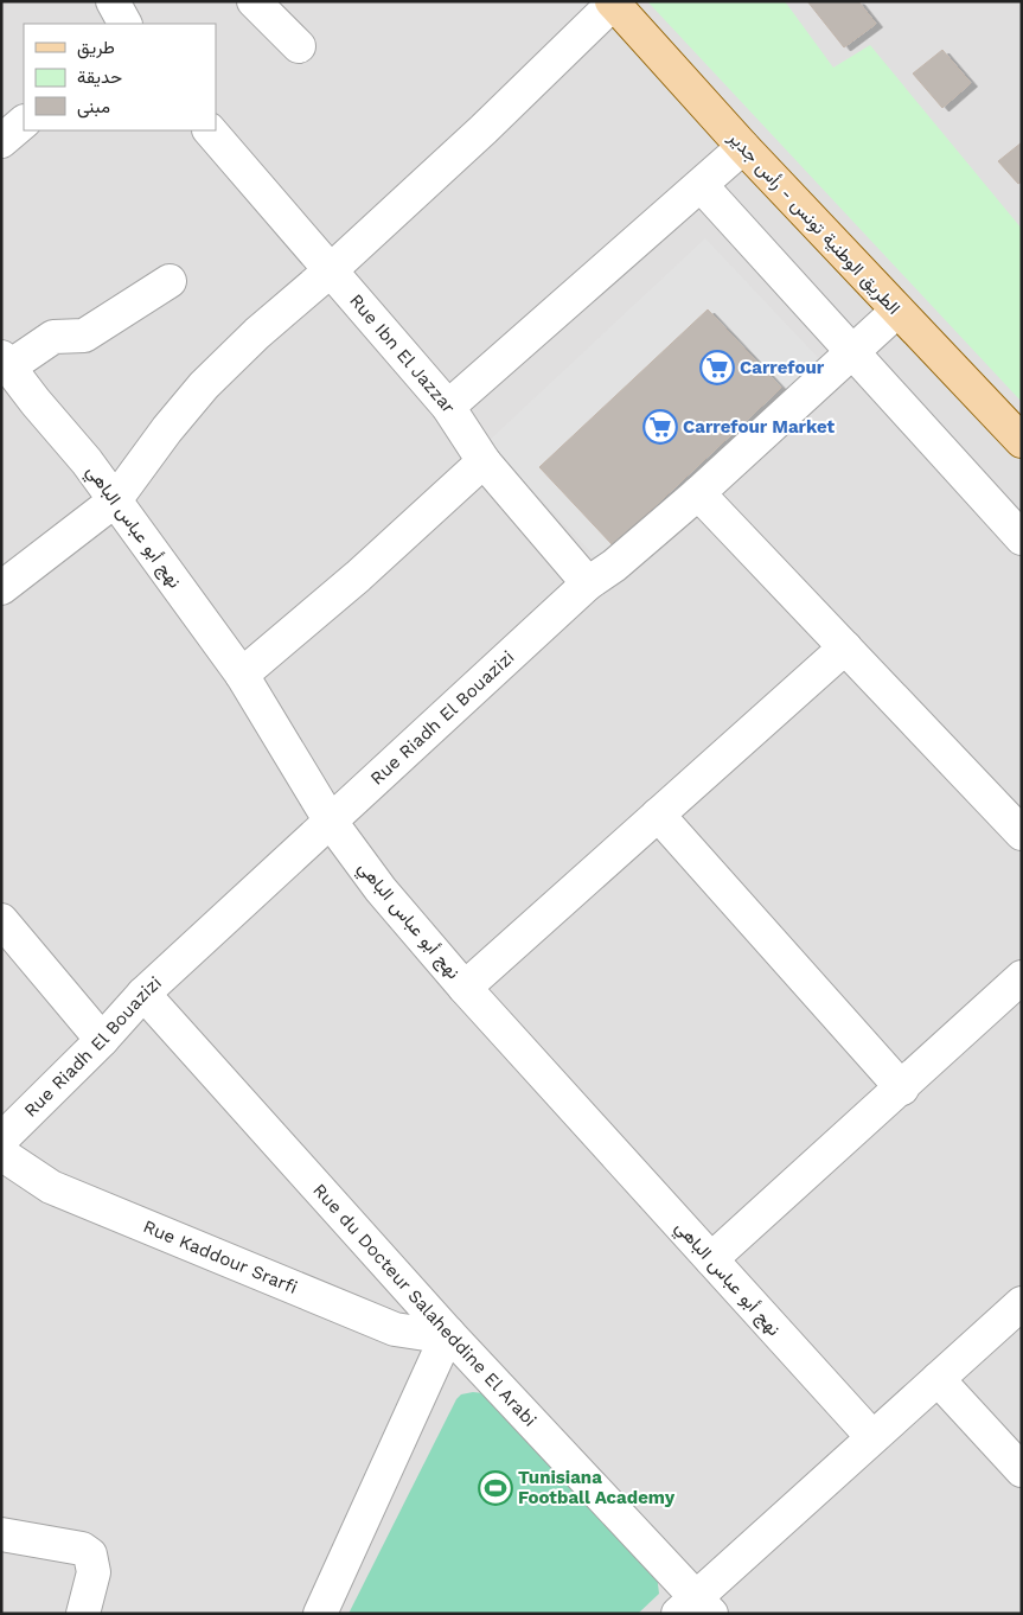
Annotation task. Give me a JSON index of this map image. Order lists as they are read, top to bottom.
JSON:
{
  "streets": {
    "main road": ["الطريق الوطنية تونس - رأس جدير"],
    "street": [
      "Rue Ibn El Jazzar",
      "نهج أبو عباس الباهي",
      "Rue Riadh El Bouazizi",
      "Rue Kaddour Srarfi",
      "Rue du Docteur Salaheddine El Arabi"
    ]
  },
  "crossings": [
    ["الطريق الوطنية تونس - رأس جدير", "Rue Riadh El Bouazizi"],
    ["Rue Ibn El Jazzar", "Rue Riadh El Bouazizi"],
    ["نهج أبو عباس الباهي", "Rue Riadh El Bouazizi"],
    ["Rue Riadh El Bouazizi", "Rue du Docteur Salaheddine El Arabi"],
    ["Rue Kaddour Srarfi", "Rue du Docteur Salaheddine El Arabi"]
  ],
  "places": {
    "supermarket": ["Carrefour", "Carrefour Market"],
    "sports": ["Tunisiana Football Academy"]
  },
  "legend": ["طريق", "حديقة", "مبنى"]
}
